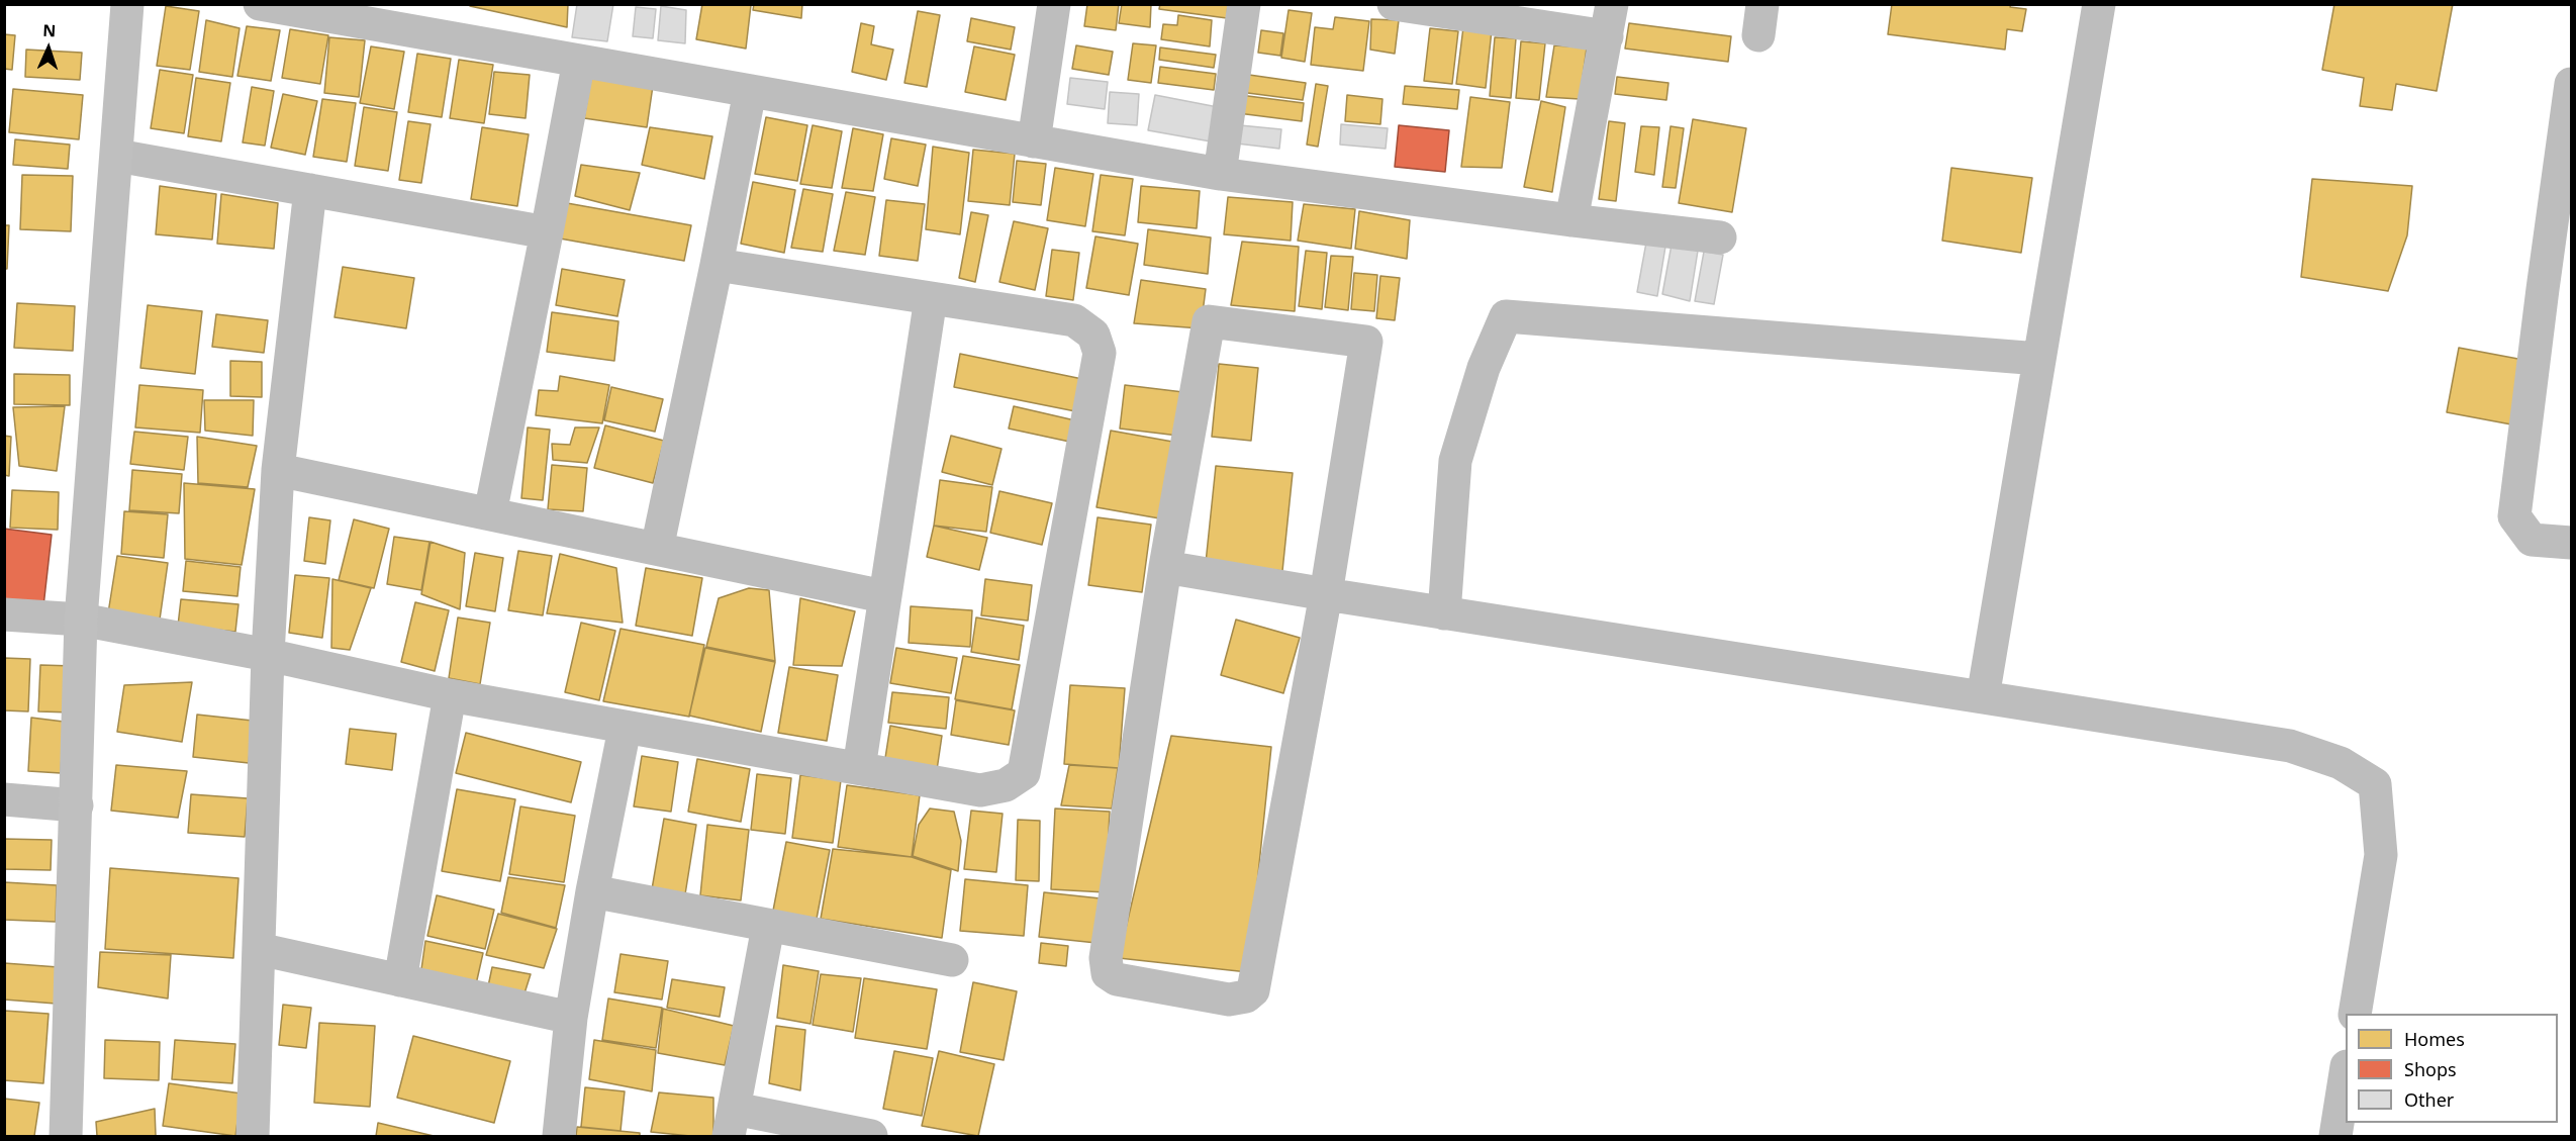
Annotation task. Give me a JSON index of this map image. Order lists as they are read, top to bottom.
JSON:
{
  "legend": ["Homes", "Shops", "Other"],
  "north": "top"
}
